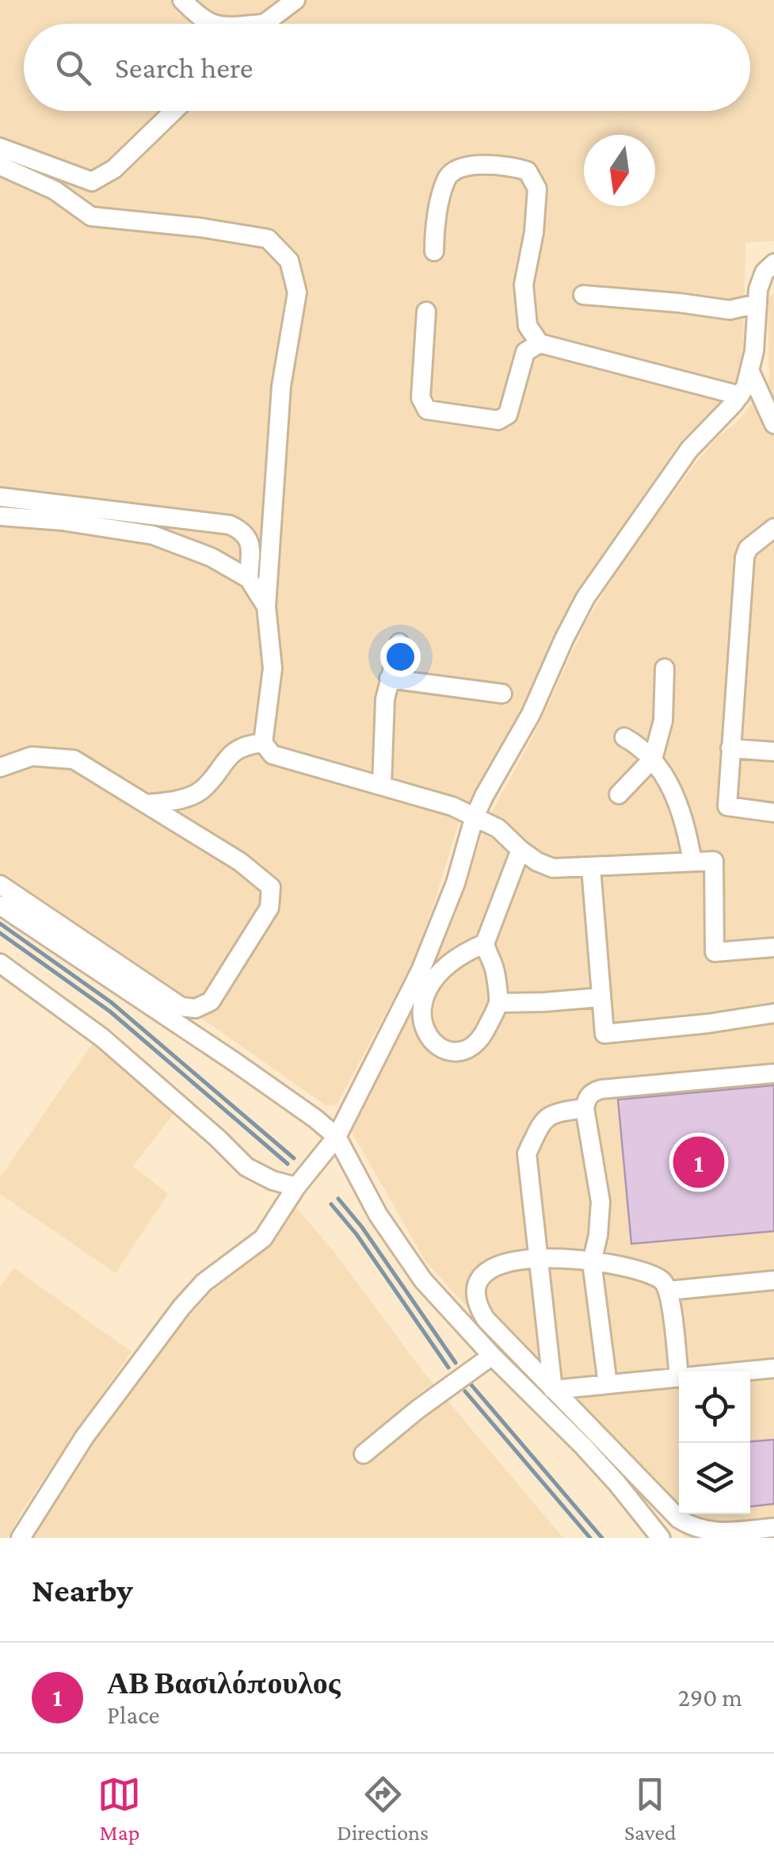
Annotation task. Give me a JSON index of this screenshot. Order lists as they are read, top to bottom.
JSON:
{
  "north": "bottom",
  "page": {
    "search": "Search here",
    "pins": "1",
    "heading": "Nearby",
    "list": [
      {
        "mark": "1",
        "name": "ΑΒ Βασιλόπουλος",
        "note": "Place",
        "value": "290 m"
      }
    ],
    "nav": ["Map", "Directions", "Saved"]
  }
}
